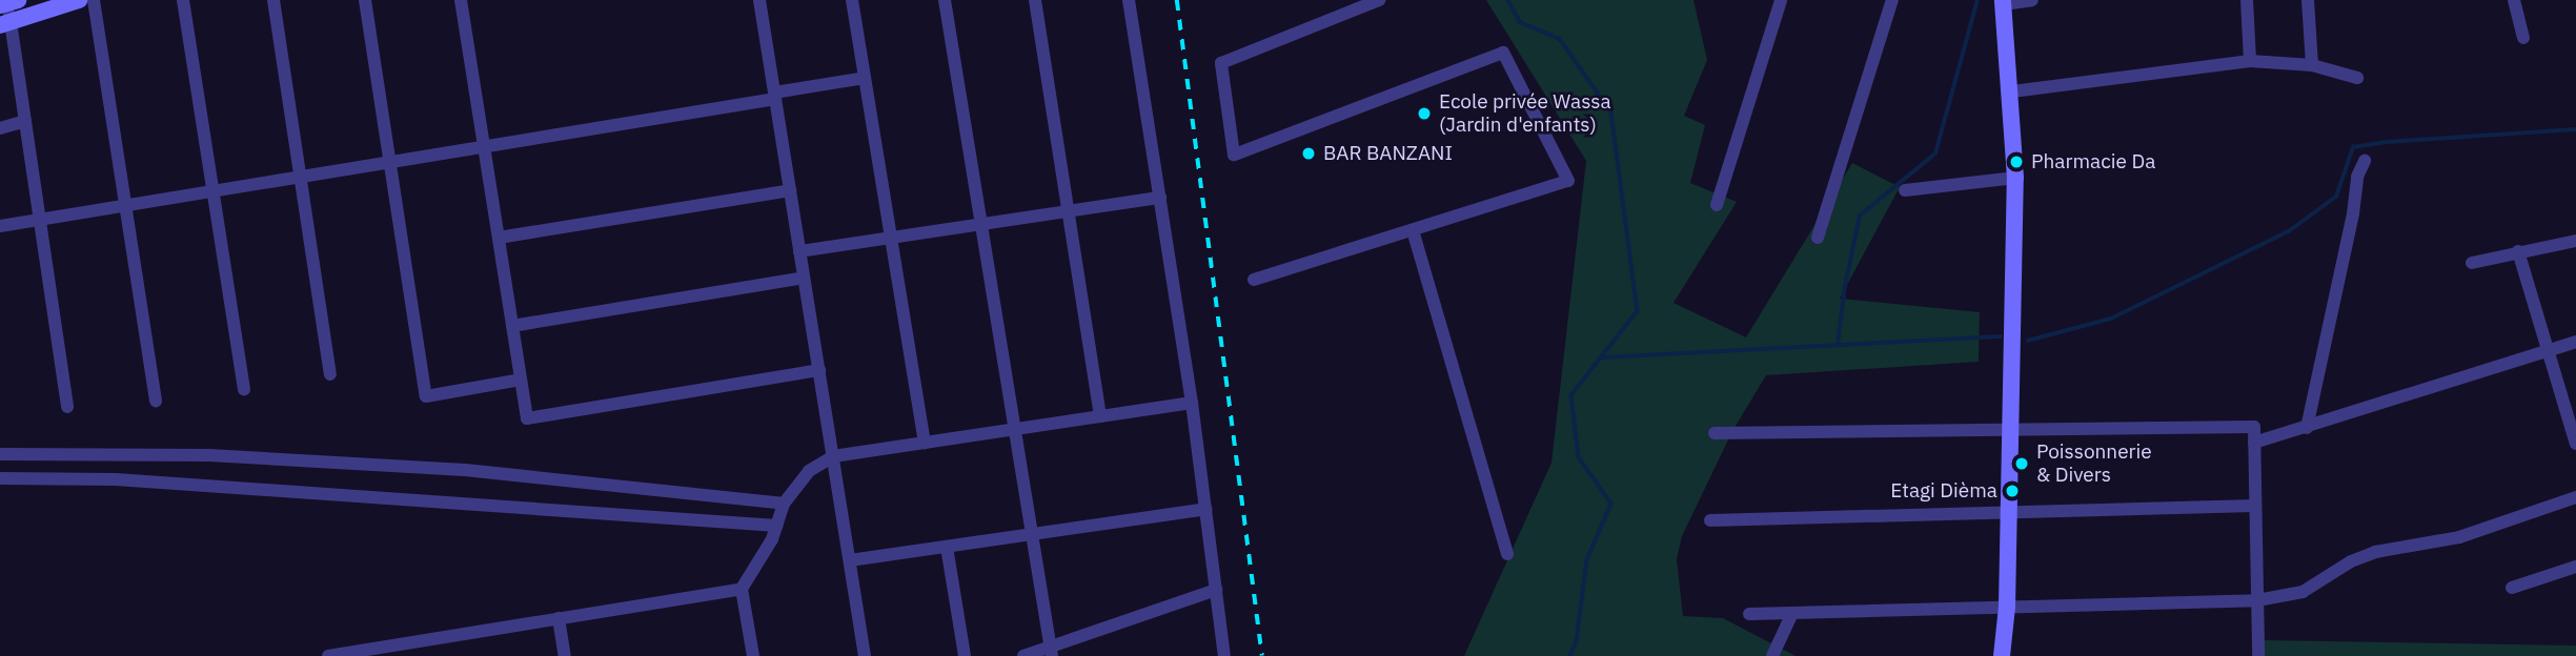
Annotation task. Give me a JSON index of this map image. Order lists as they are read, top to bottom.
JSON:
{
  "places": [
    "Ecole privée Wassa (Jardin d'enfants)",
    "BAR BANZANI",
    "Pharmacie Da",
    "Poissonnerie & Divers",
    "Etagi Dièma"
  ]
}
